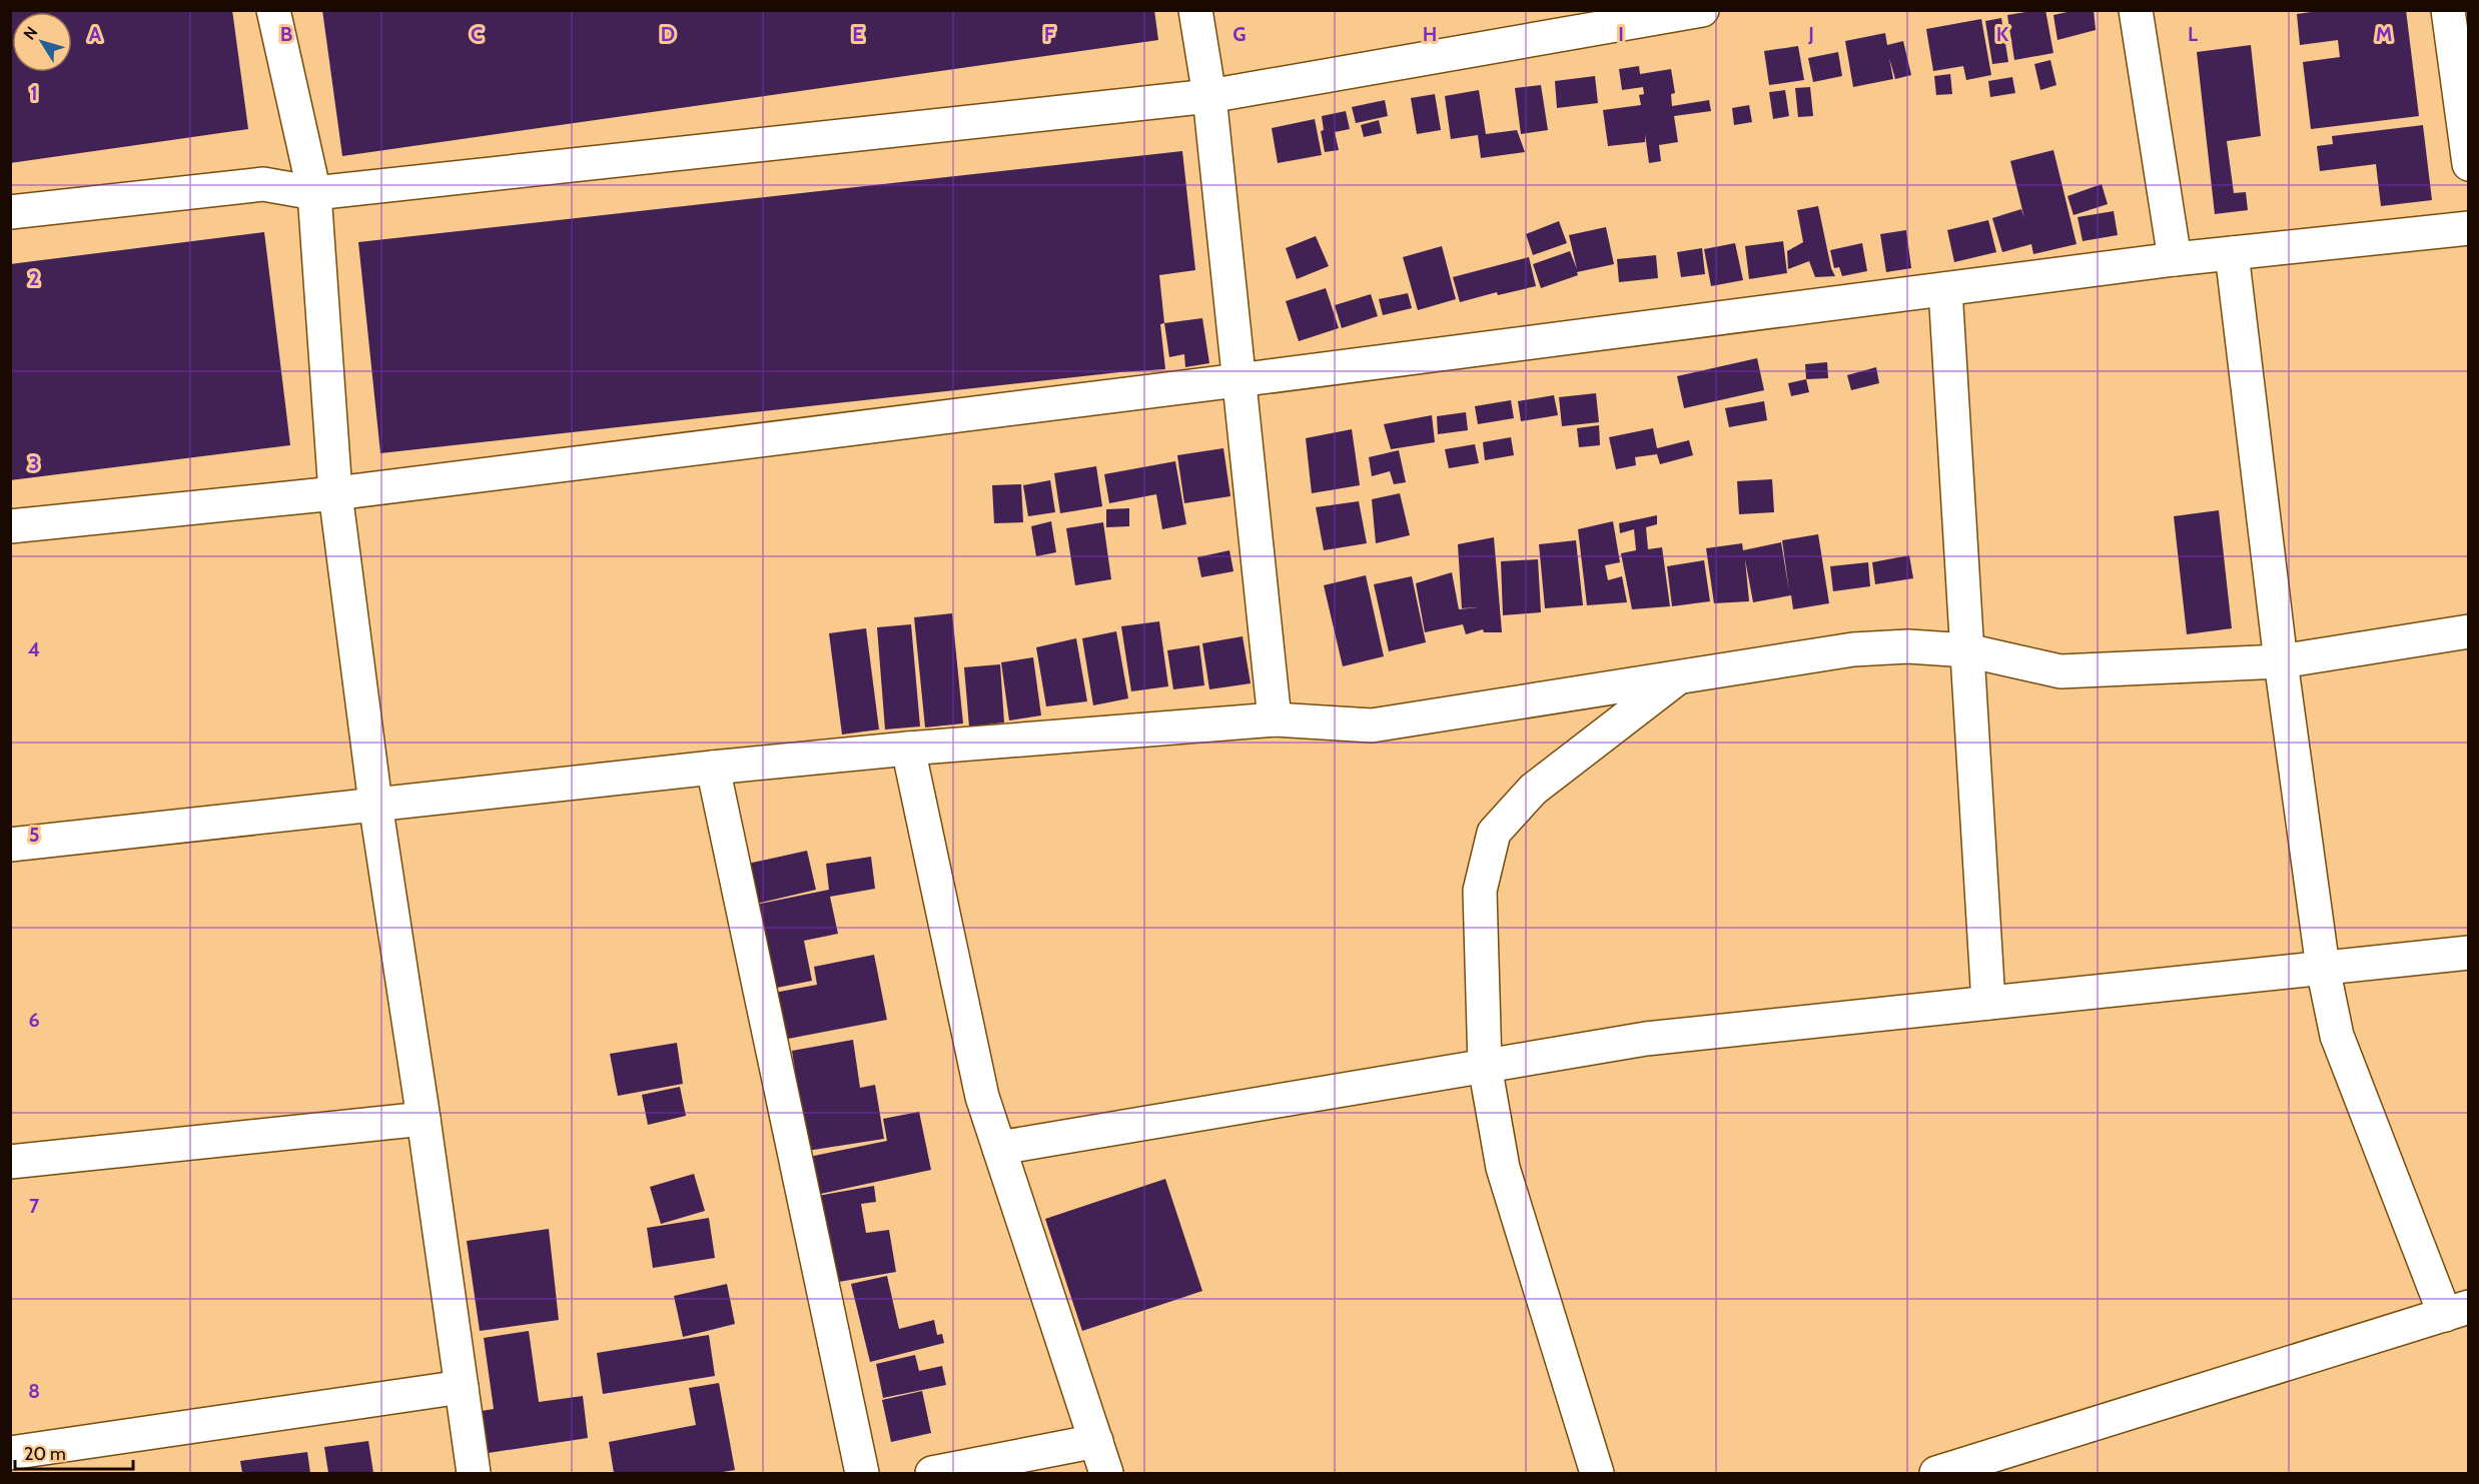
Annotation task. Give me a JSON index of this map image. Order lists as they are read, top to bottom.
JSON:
{
  "scale_bar": "20 m",
  "north": "top left",
  "grid": {
    "columns": [
      "A",
      "B",
      "C",
      "D",
      "E",
      "F",
      "G",
      "H",
      "I",
      "J",
      "K",
      "L",
      "M"
    ],
    "rows": [
      "1",
      "2",
      "3",
      "4",
      "5",
      "6",
      "7",
      "8"
    ]
  }
}
